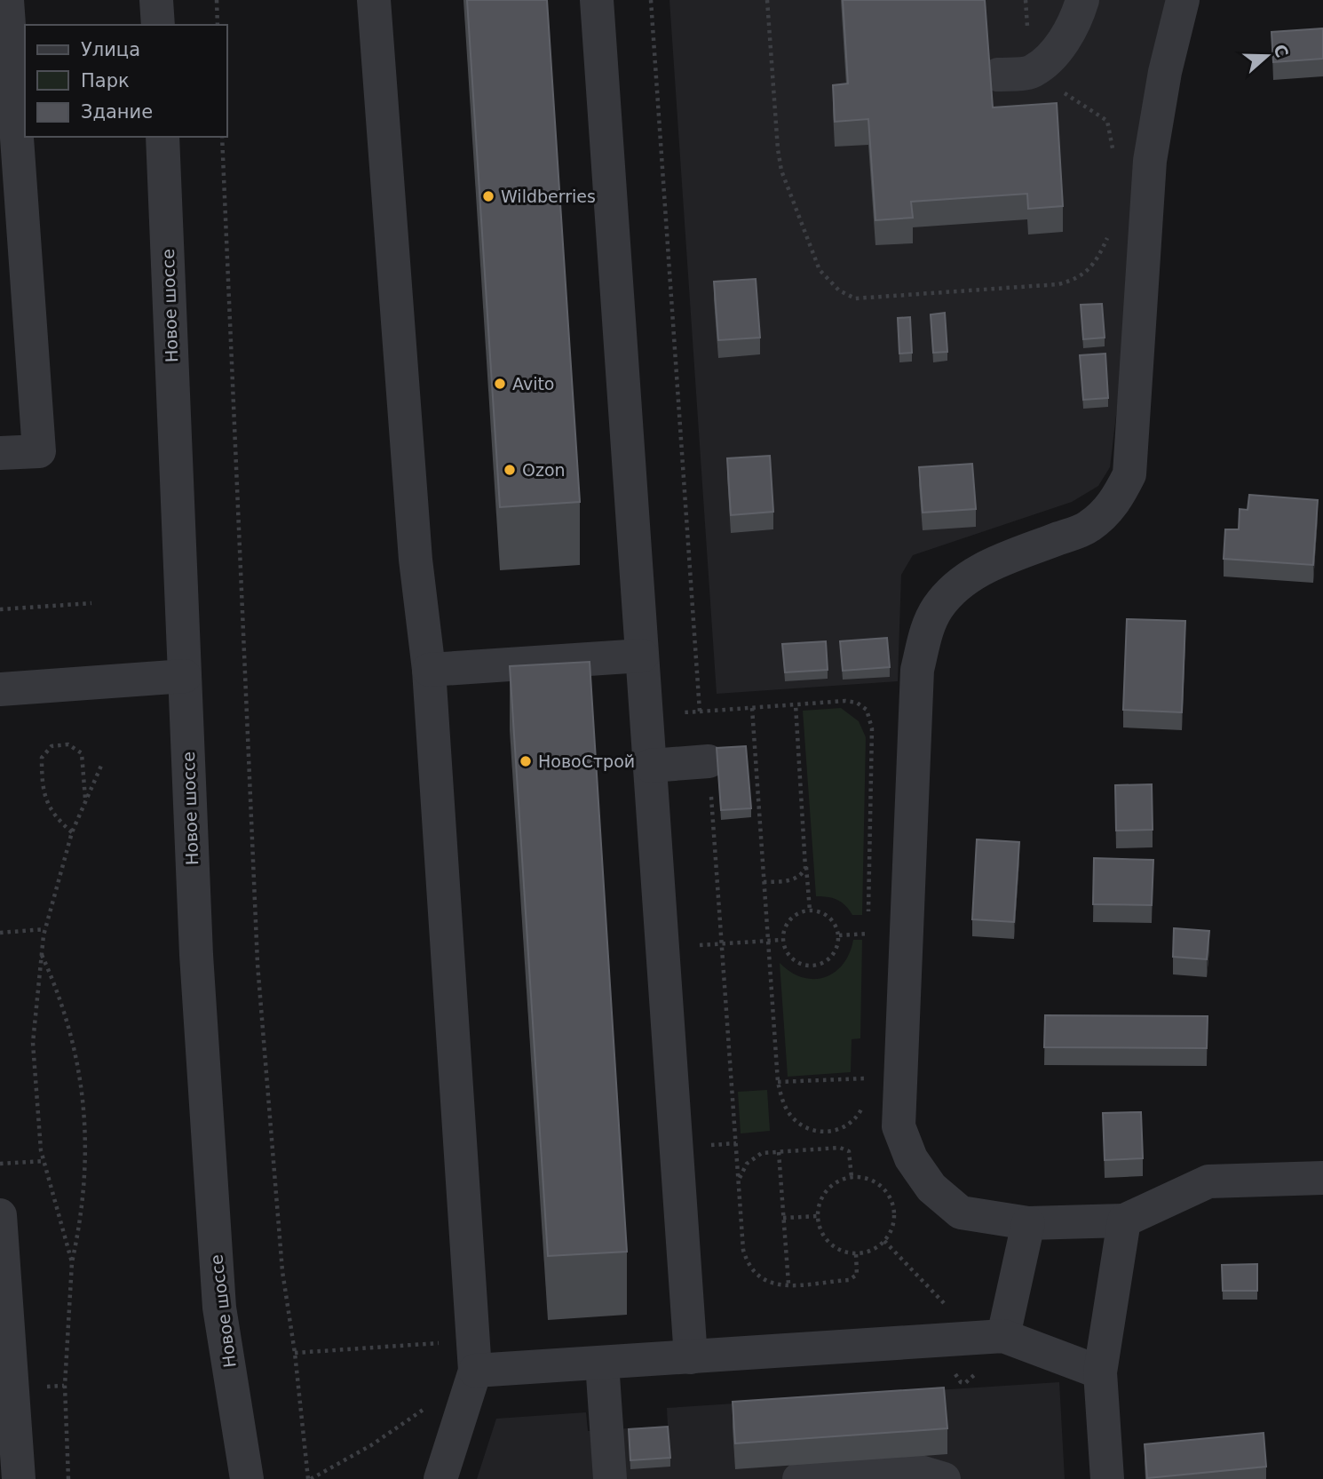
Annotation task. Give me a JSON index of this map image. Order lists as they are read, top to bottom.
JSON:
{
  "streets": {
    "street": ["Новое шоссе"]
  },
  "places": [
    "Wildberries",
    "Avito",
    "Ozon",
    "НовоСтрой"
  ],
  "legend": ["Улица", "Парк", "Здание"],
  "north": "right"
}
